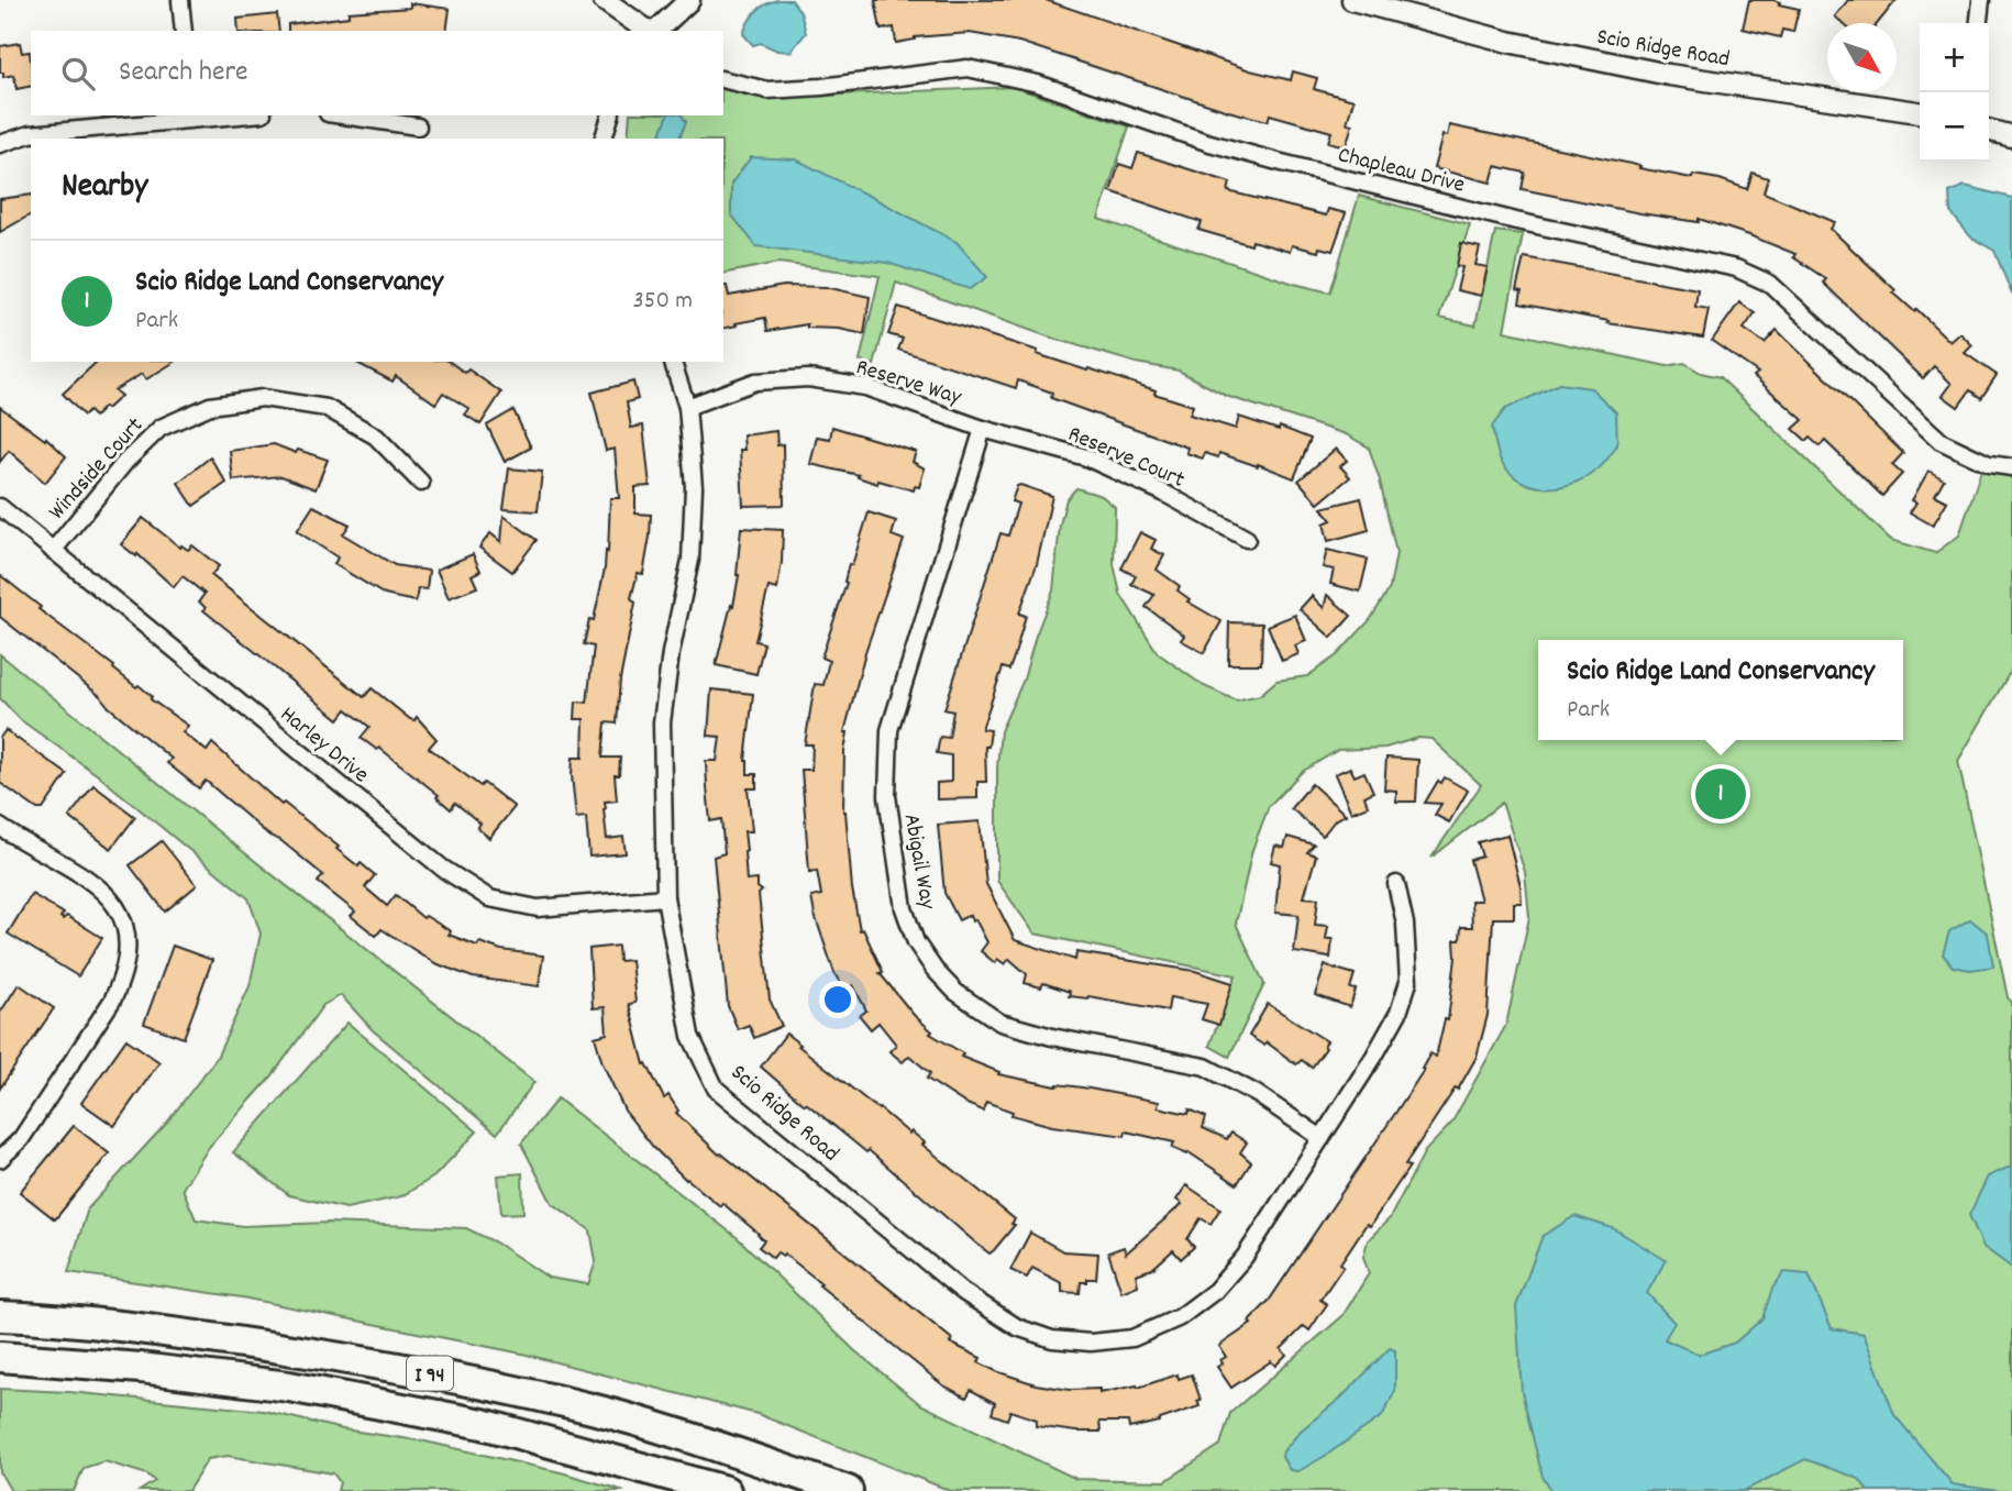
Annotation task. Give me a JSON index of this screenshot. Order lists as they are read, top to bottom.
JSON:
{
  "streets": {
    "highway": ["I 94"],
    "street": [
      "Scio Ridge Road",
      "Chapleau Drive",
      "Reserve Way",
      "Reserve Court",
      "Windside Court",
      "Harley Drive",
      "Abigail Way"
    ]
  },
  "crossings": [
    ["Scio Ridge Road", "Reserve Way"],
    ["Scio Ridge Road", "Harley Drive"],
    ["Scio Ridge Road", "Abigail Way"],
    ["Reserve Way", "Reserve Court"],
    ["Reserve Way", "Abigail Way"],
    ["Reserve Court", "Abigail Way"],
    ["Windside Court", "Harley Drive"]
  ],
  "north": "bottom right",
  "page": {
    "map_buttons": ["+", "−"],
    "search": "Search here",
    "heading": "Nearby",
    "list": [
      {
        "mark": "1",
        "name": "Scio Ridge Land Conservancy",
        "note": "Park",
        "value": "350 m"
      }
    ],
    "popup": ["Scio Ridge Land Conservancy", "Park"],
    "pins": "1"
  }
}
